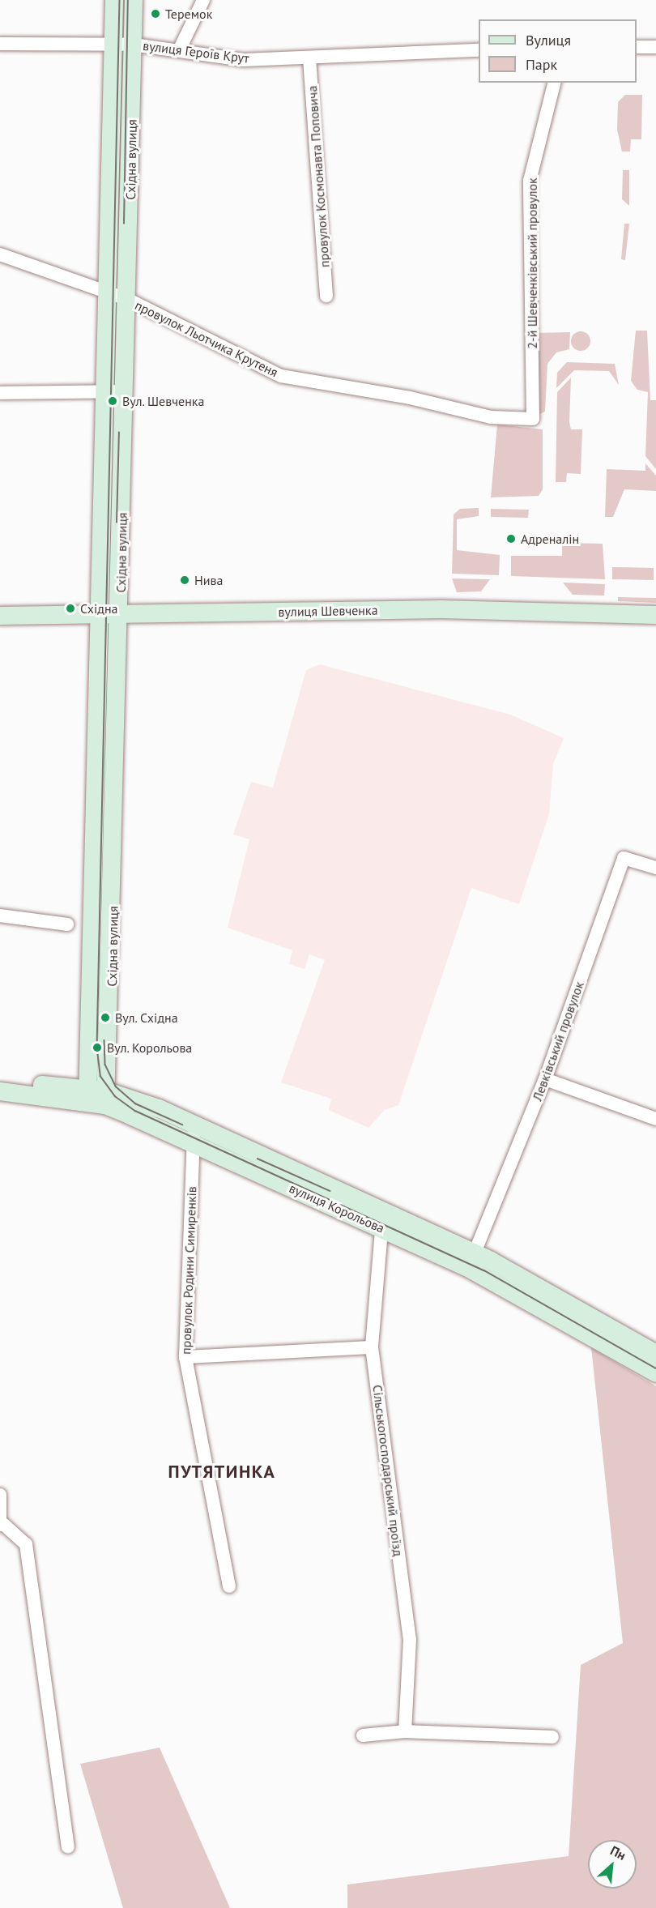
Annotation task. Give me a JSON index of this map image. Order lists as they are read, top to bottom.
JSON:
{
  "streets": {
    "street": [
      "вулиця Героїв Крут",
      "Східна вулиця",
      "провулок Космонавта Поповича",
      "2-й Шевченківський провулок",
      "провулок Льотчика Крутеня",
      "вулиця Шевченка",
      "Левківський провулок",
      "вулиця Корольова",
      "провулок Родини Симиренків",
      "Сільськогосподарський проїзд"
    ]
  },
  "crossings": [
    ["вулиця Героїв Крут", "Східна вулиця"],
    ["вулиця Героїв Крут", "провулок Космонавта Поповича"],
    ["Східна вулиця", "провулок Льотчика Крутеня"],
    ["Східна вулиця", "вулиця Шевченка"],
    ["Східна вулиця", "вулиця Корольова"],
    ["2-й Шевченківський провулок", "провулок Льотчика Крутеня"],
    ["Левківський провулок", "вулиця Корольова"],
    ["вулиця Корольова", "провулок Родини Симиренків"],
    ["вулиця Корольова", "Сільськогосподарський проїзд"]
  ],
  "districts": ["ПУТЯТИНКА"],
  "places": [
    "Теремок",
    "Вул. Шевченка",
    "Адреналін",
    "Нива",
    "Східна",
    "Вул. Східна",
    "Вул. Корольова"
  ],
  "legend": ["Вулиця", "Парк"],
  "north": "top right"
}
